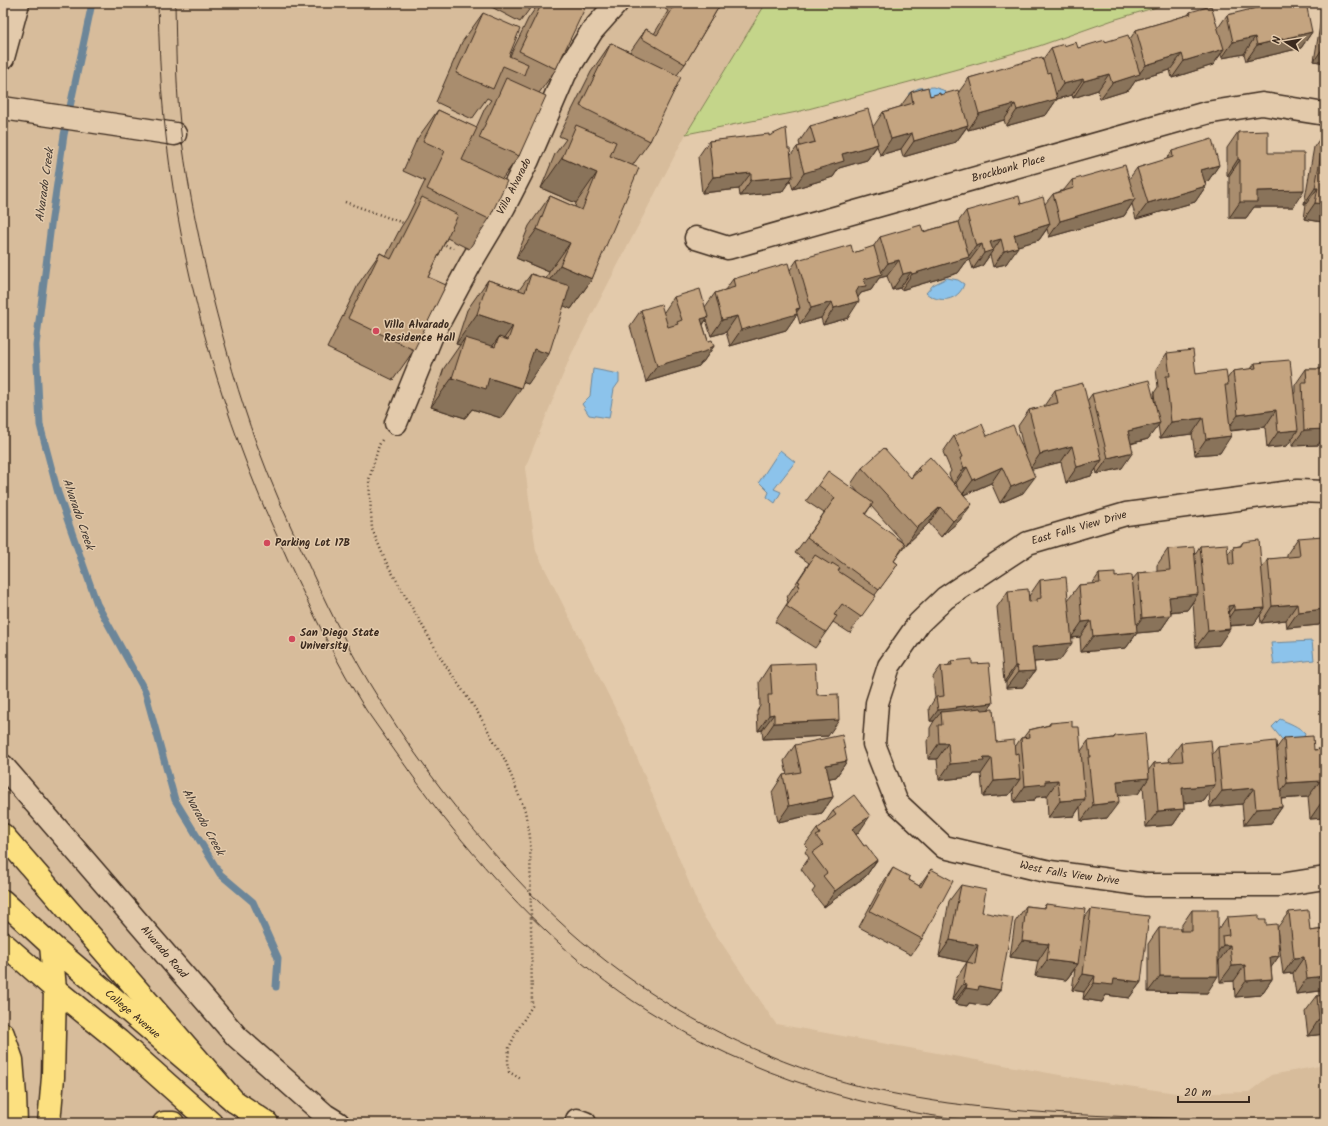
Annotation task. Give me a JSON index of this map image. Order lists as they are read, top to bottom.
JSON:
{
  "streets": {
    "main road": ["College Avenue"],
    "street": [
      "Brockbank Place",
      "Villa Alvarado",
      "East Falls View Drive",
      "West Falls View Drive",
      "Alvarado Road"
    ]
  },
  "crossings": [
    ["East Falls View Drive", "West Falls View Drive"]
  ],
  "water": ["Alvarado Creek"],
  "places": ["Villa Alvarado Residence Hall", "Parking Lot 17B", "San Diego State University"],
  "scale_bar": "20 m",
  "north": "left"
}
